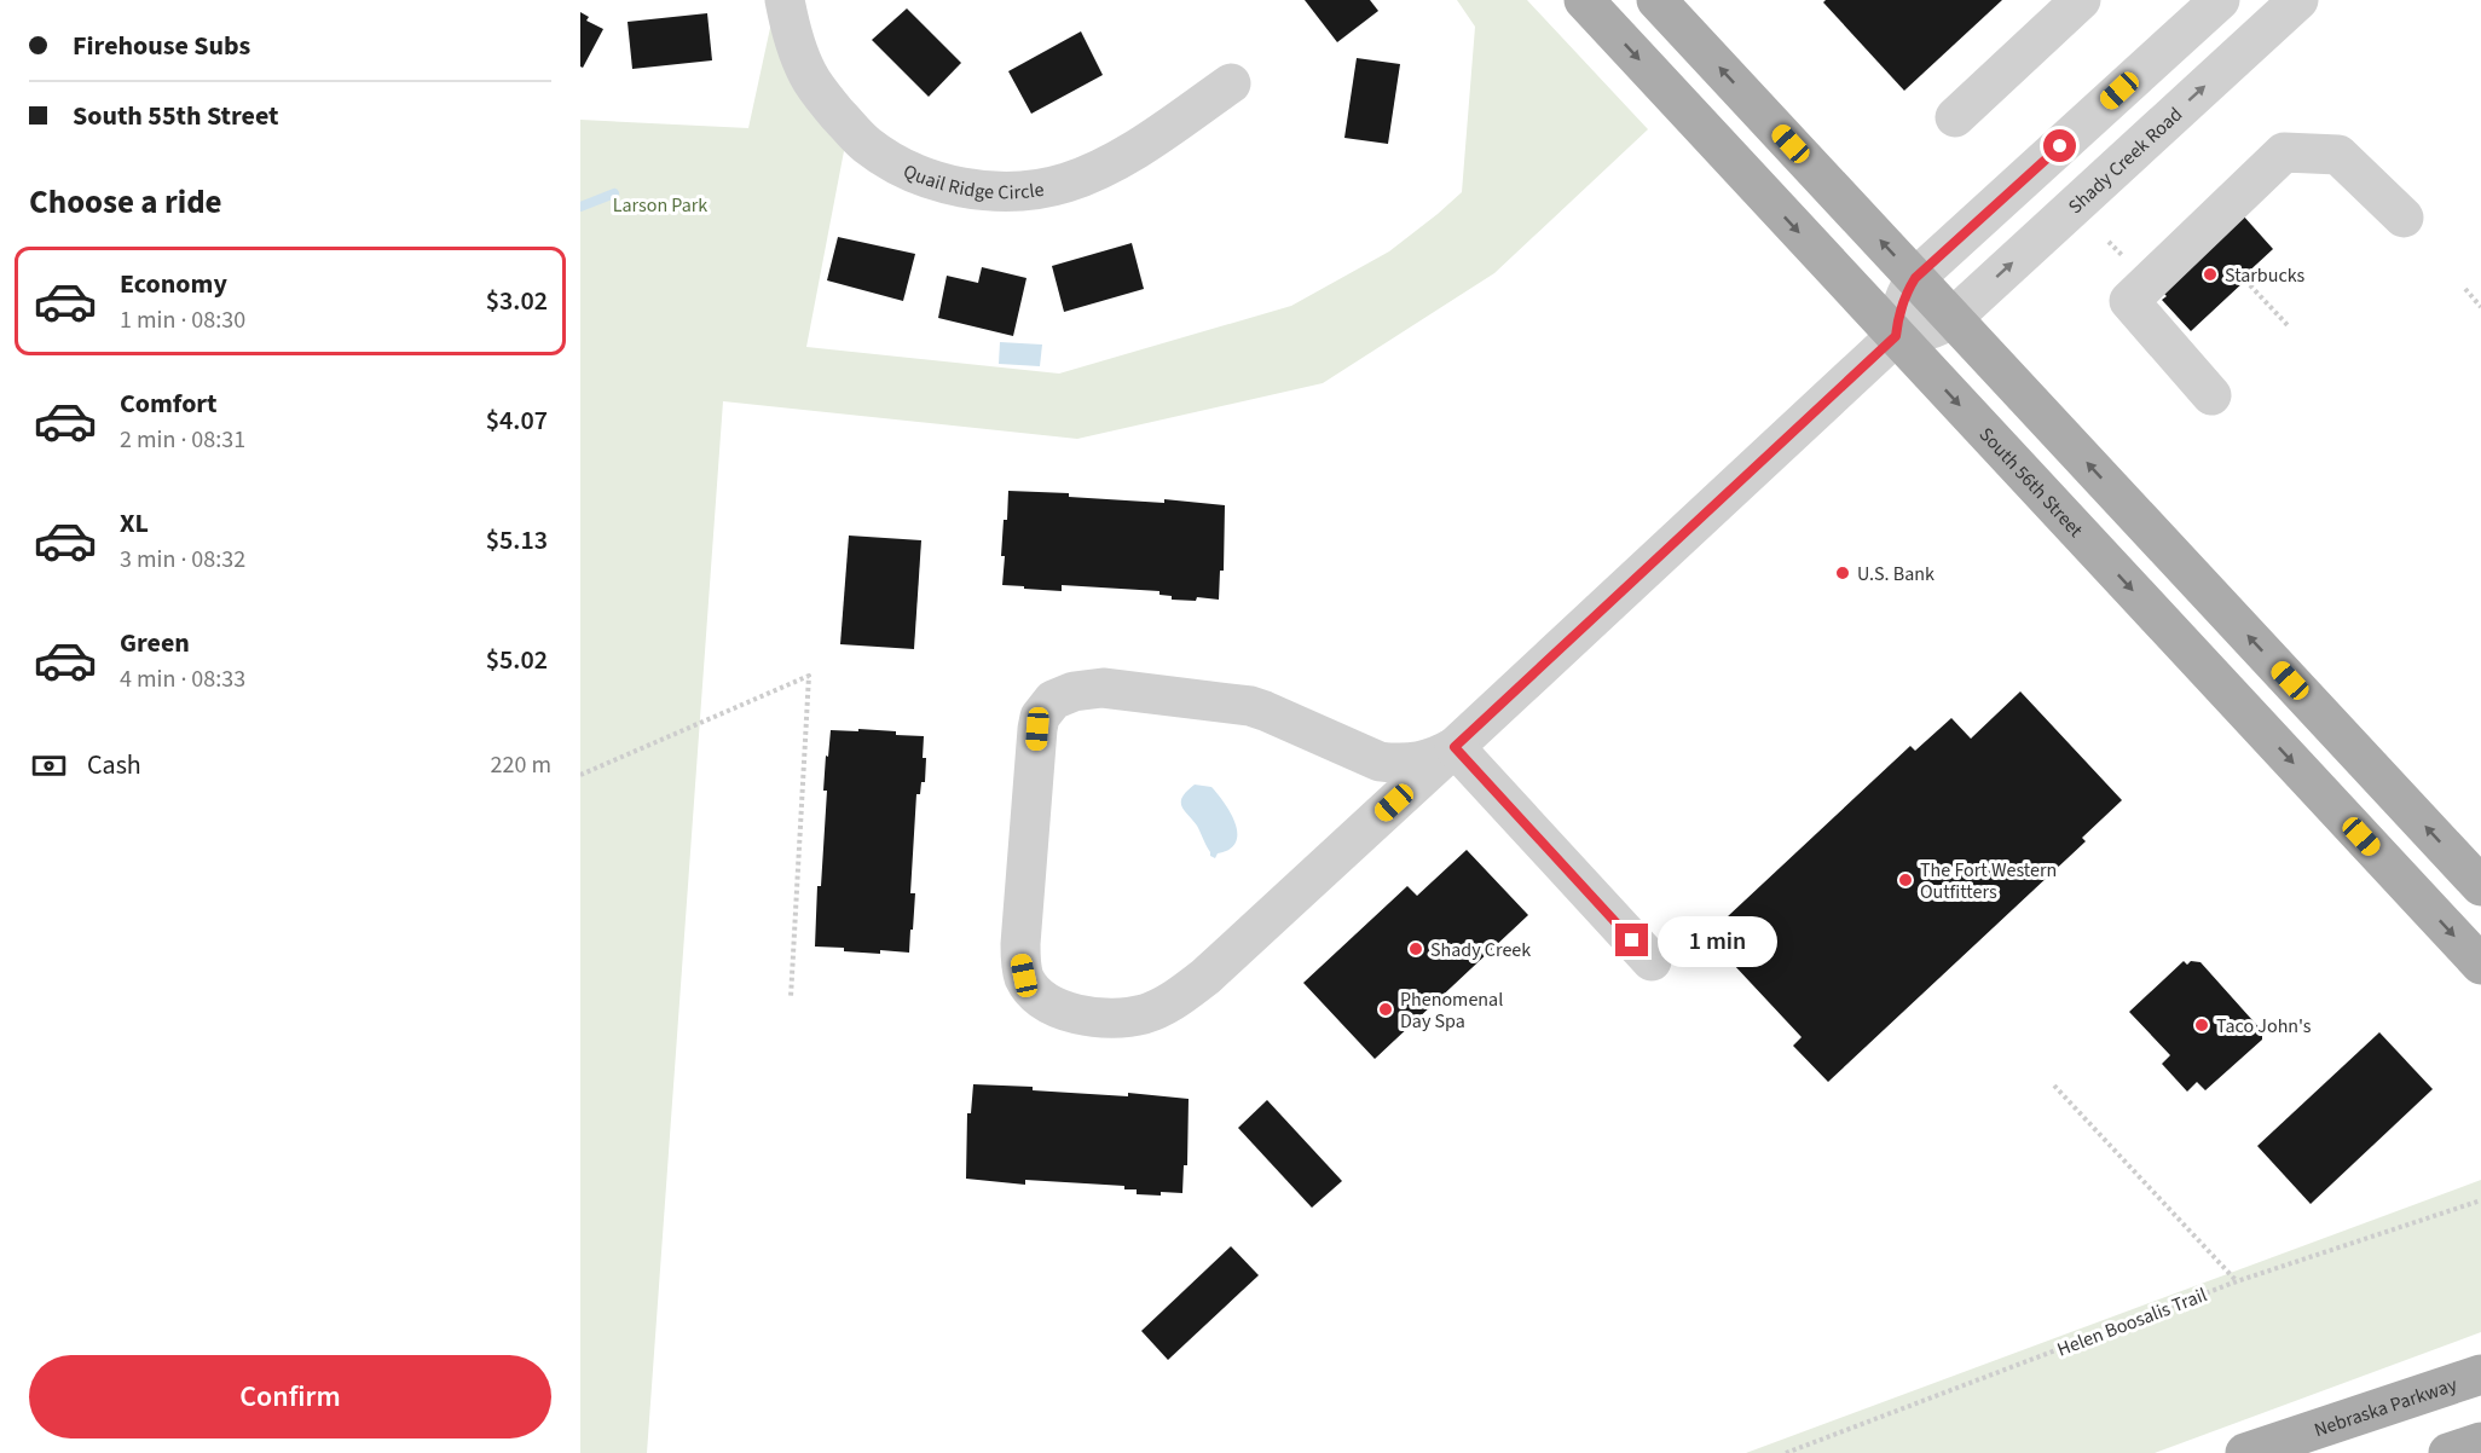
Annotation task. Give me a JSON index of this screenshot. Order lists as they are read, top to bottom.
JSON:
{
  "streets": {
    "main road": ["South 56th Street", "Nebraska Parkway"],
    "street": ["Shady Creek Road", "Quail Ridge Circle"],
    "path": ["Helen Boosalis Trail"]
  },
  "crossings": [
    ["Shady Creek Road", "South 56th Street"]
  ],
  "parks": ["Larson Park"],
  "places": [
    "Starbucks",
    "U.S. Bank",
    "The Fort Western Outfitters",
    "Shady Creek",
    "Phenomenal Day Spa",
    "Taco John's"
  ],
  "page": {
    "banner": ["Firehouse Subs", "South 55th Street"],
    "heading": "Choose a ride",
    "list": [
      {
        "name": "Economy",
        "note": "1 min · 08:30",
        "value": "$3.02"
      },
      {
        "name": "Comfort",
        "note": "2 min · 08:31",
        "value": "$4.07"
      },
      {
        "name": "XL",
        "note": "3 min · 08:32",
        "value": "$5.13"
      },
      {
        "name": "Green",
        "note": "4 min · 08:33",
        "value": "$5.02"
      }
    ],
    "pay": ["Cash", "220 m"],
    "bubble": "1 min",
    "buttons": "Confirm"
  }
}
